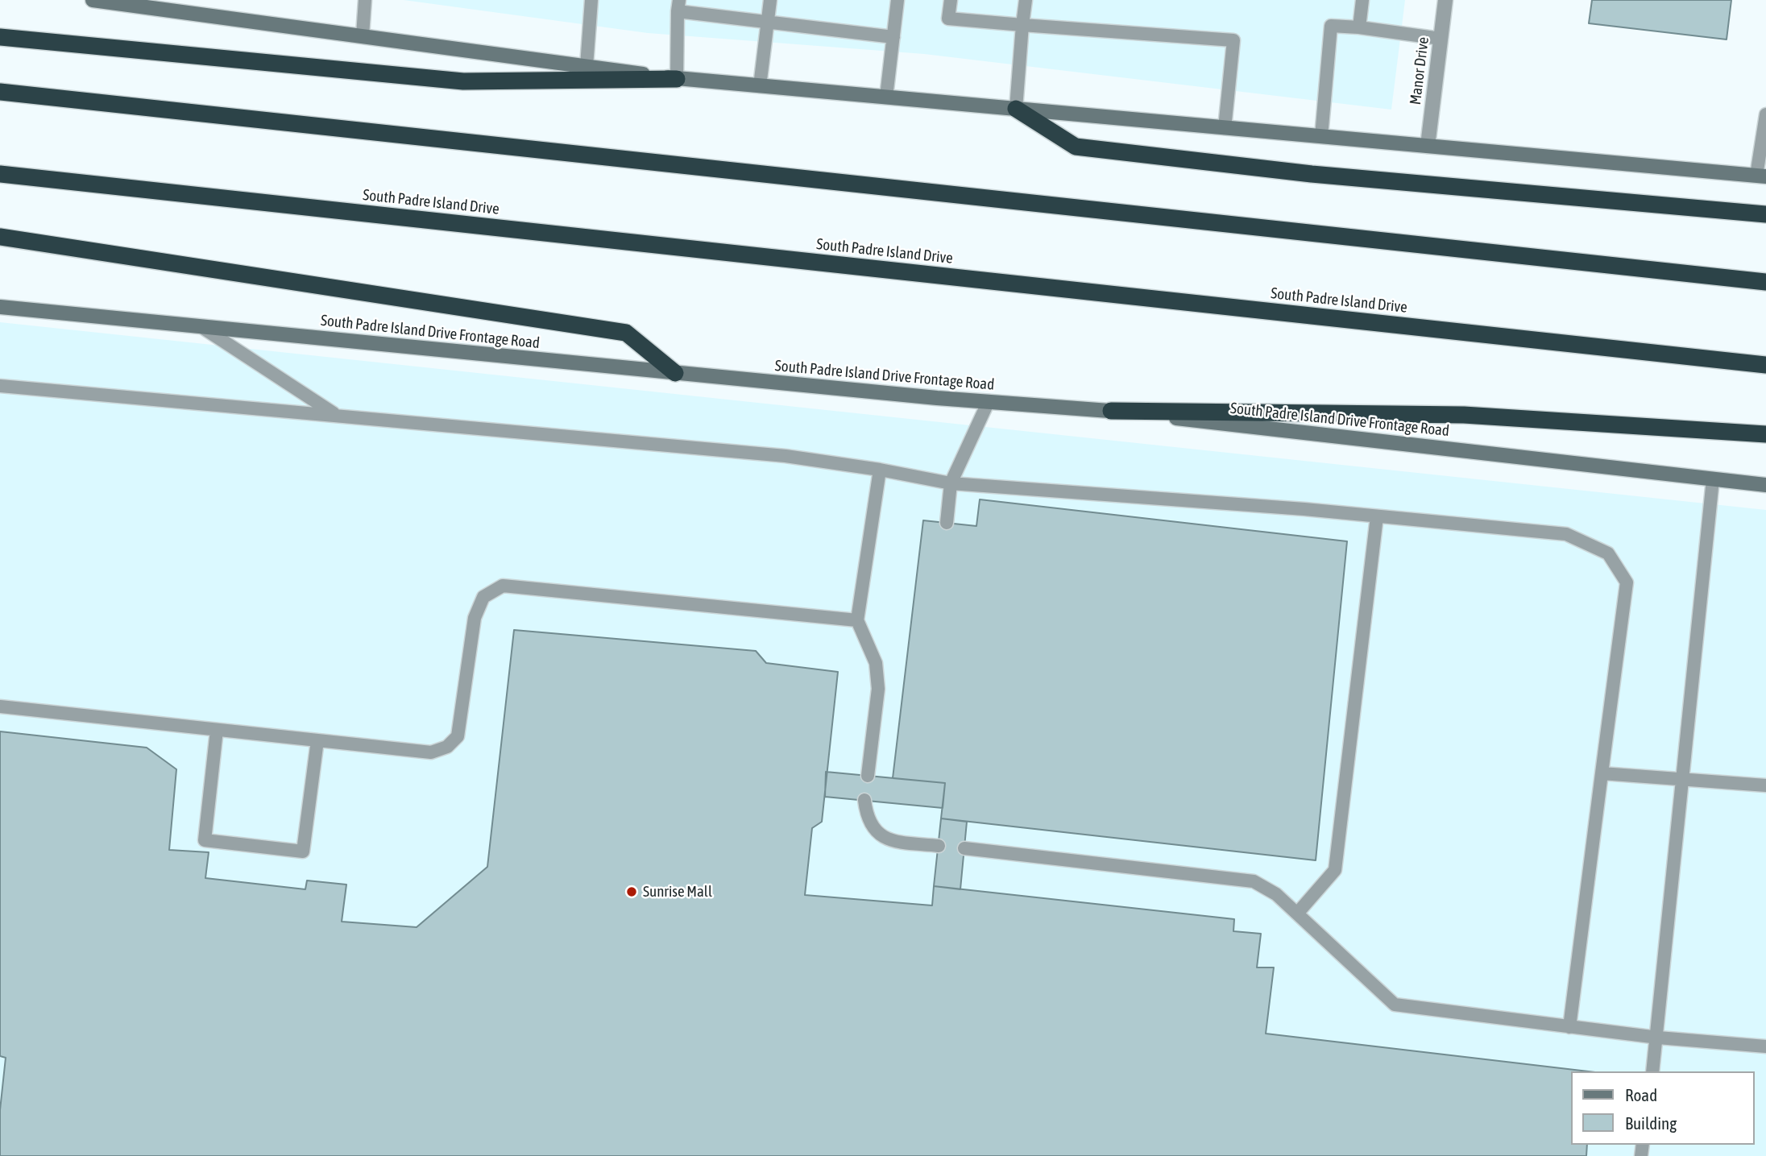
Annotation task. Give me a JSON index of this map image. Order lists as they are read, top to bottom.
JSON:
{
  "streets": {
    "highway": ["South Padre Island Drive"],
    "main road": ["South Padre Island Drive Frontage Road"],
    "street": ["Manor Drive"]
  },
  "places": ["Sunrise Mall"],
  "legend": ["Road", "Building"]
}
